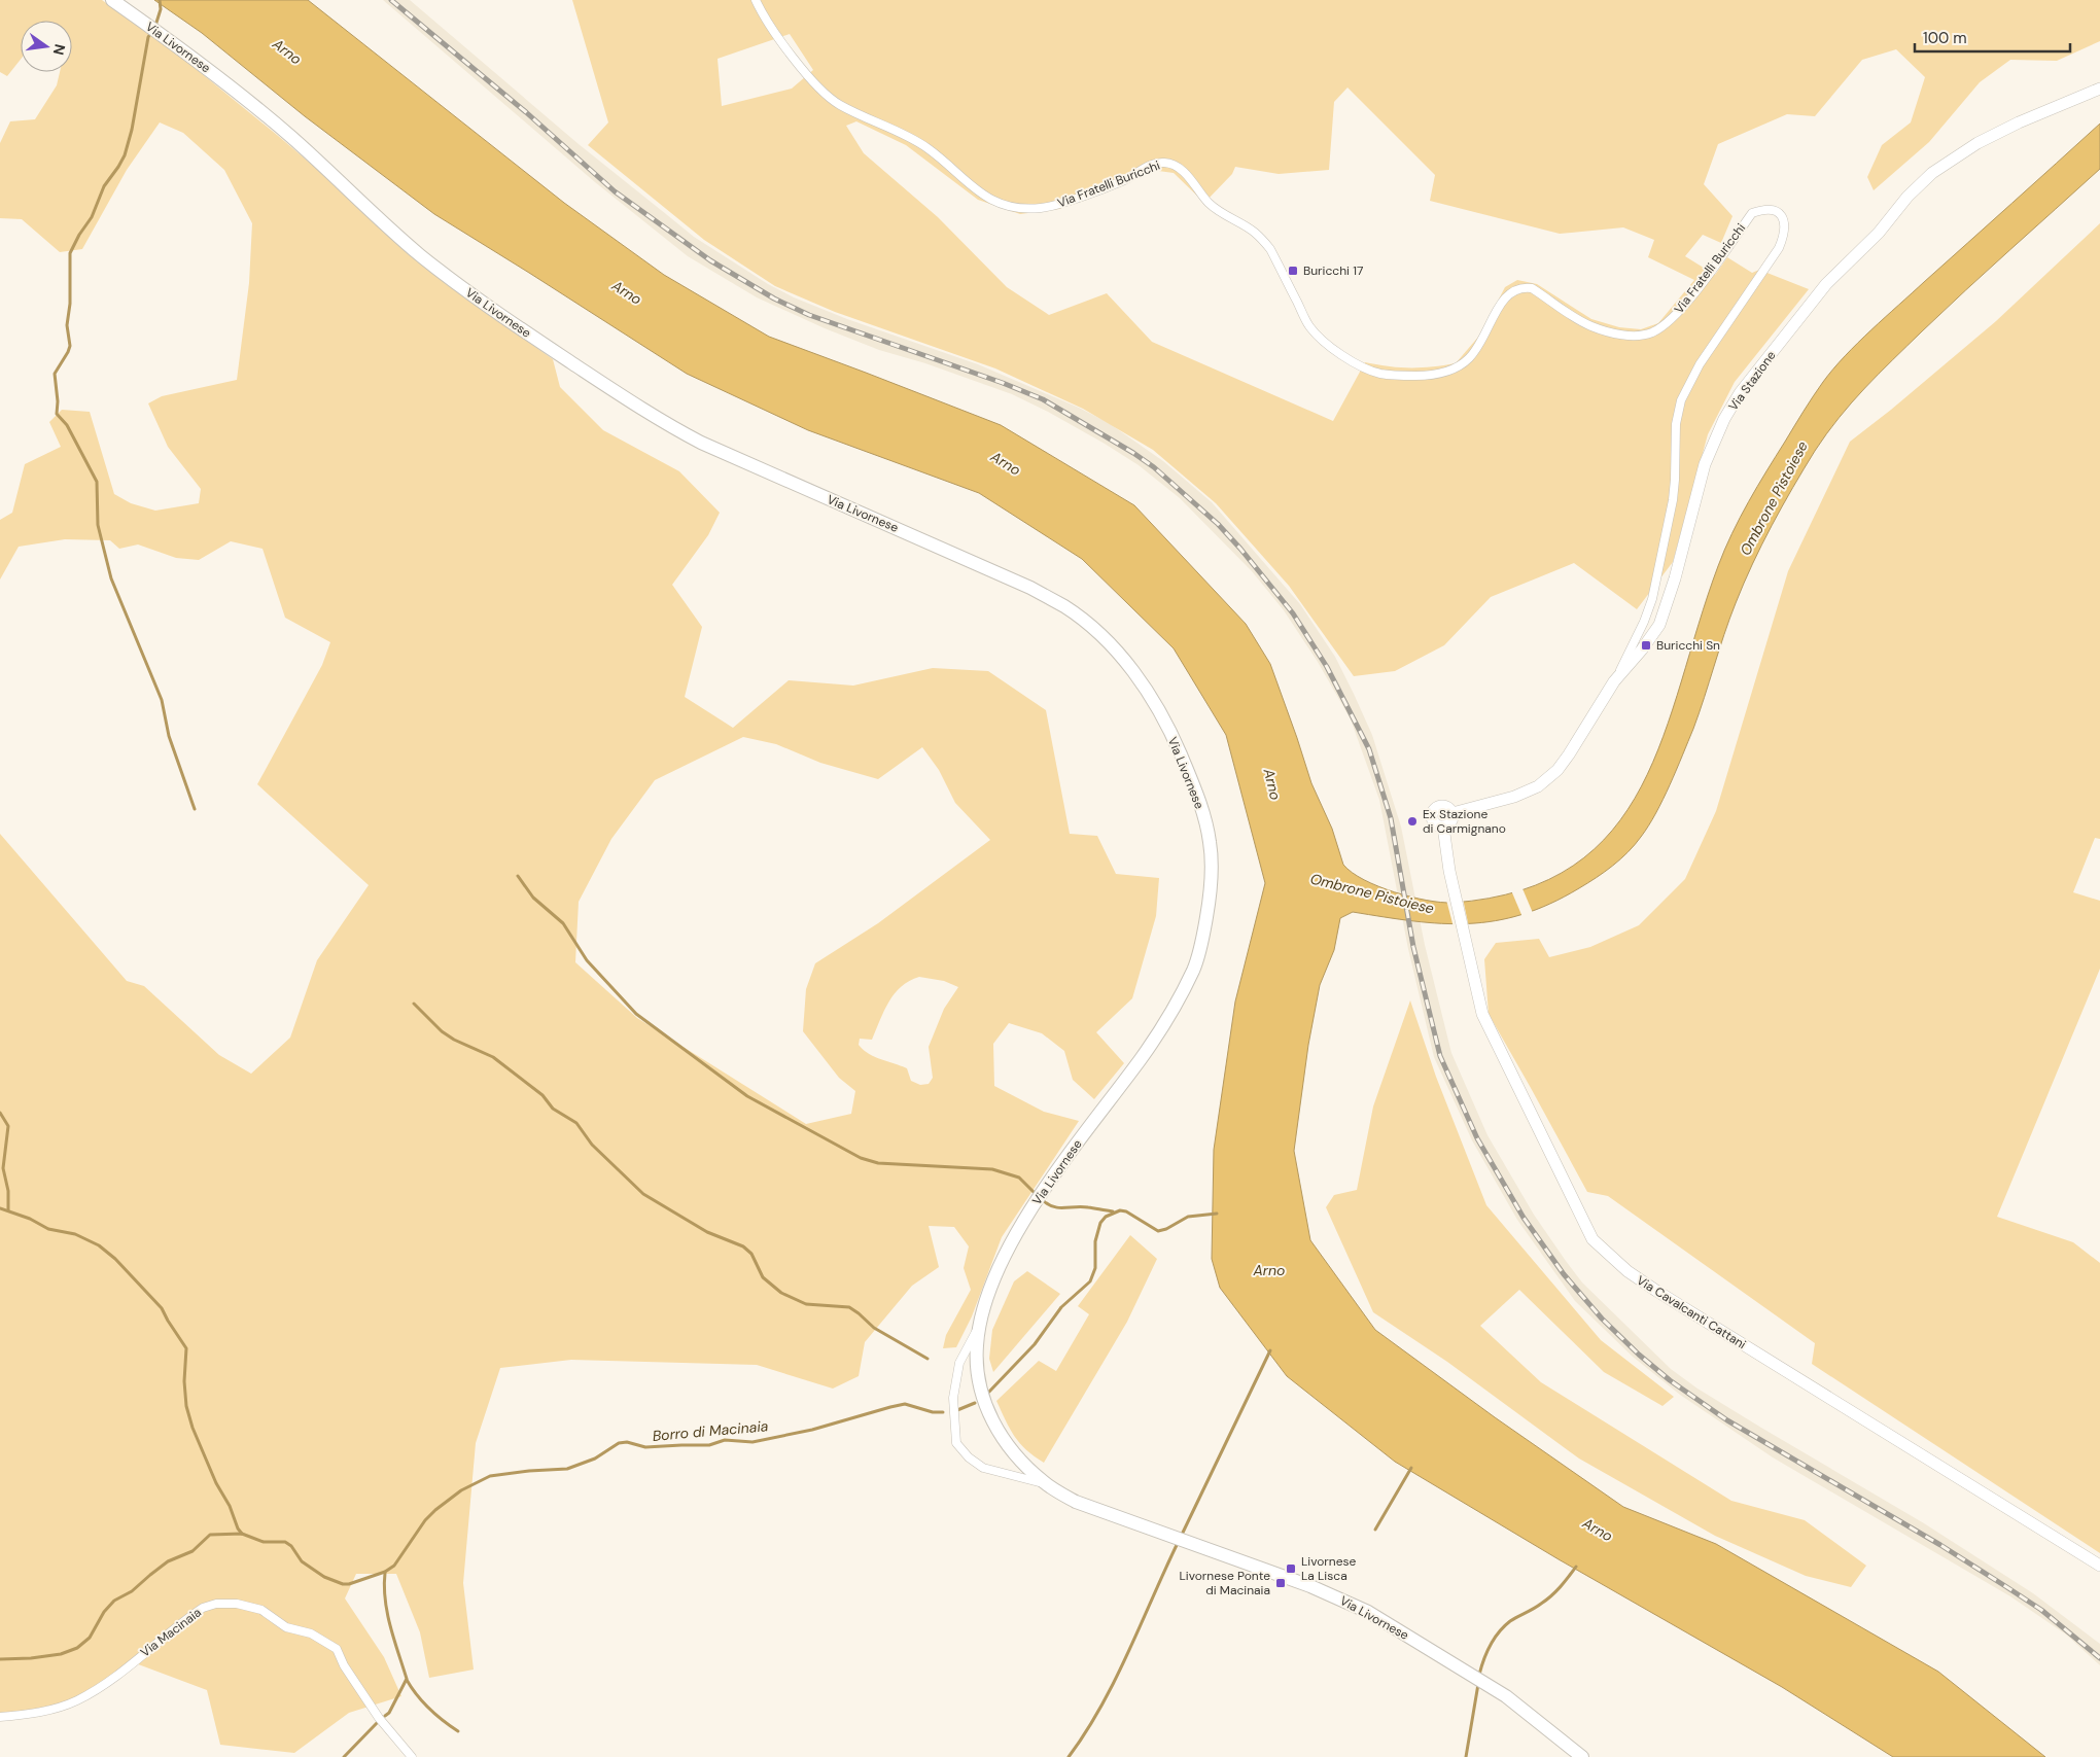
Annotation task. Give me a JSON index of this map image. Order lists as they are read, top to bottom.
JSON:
{
  "streets": {
    "main road": ["Via Livornese"],
    "street": [
      "Via Fratelli Buricchi",
      "Via Stazione",
      "Via Cavalcanti Cattani",
      "Via Macinaia"
    ]
  },
  "crossings": [
    ["Via Fratelli Buricchi", "Via Stazione"],
    ["Via Stazione", "Via Cavalcanti Cattani"]
  ],
  "water": ["Arno", "Ombrone Pistoiese", "Borro di Macinaia"],
  "places": {
    "transit": [
      "Buricchi 17",
      "Buricchi Sn",
      "Livornese La Lisca",
      "Livornese Ponte di Macinaia"
    ],
    "other": ["Ex Stazione di Carmignano"]
  },
  "scale_bar": "100 m",
  "north": "right"
}
